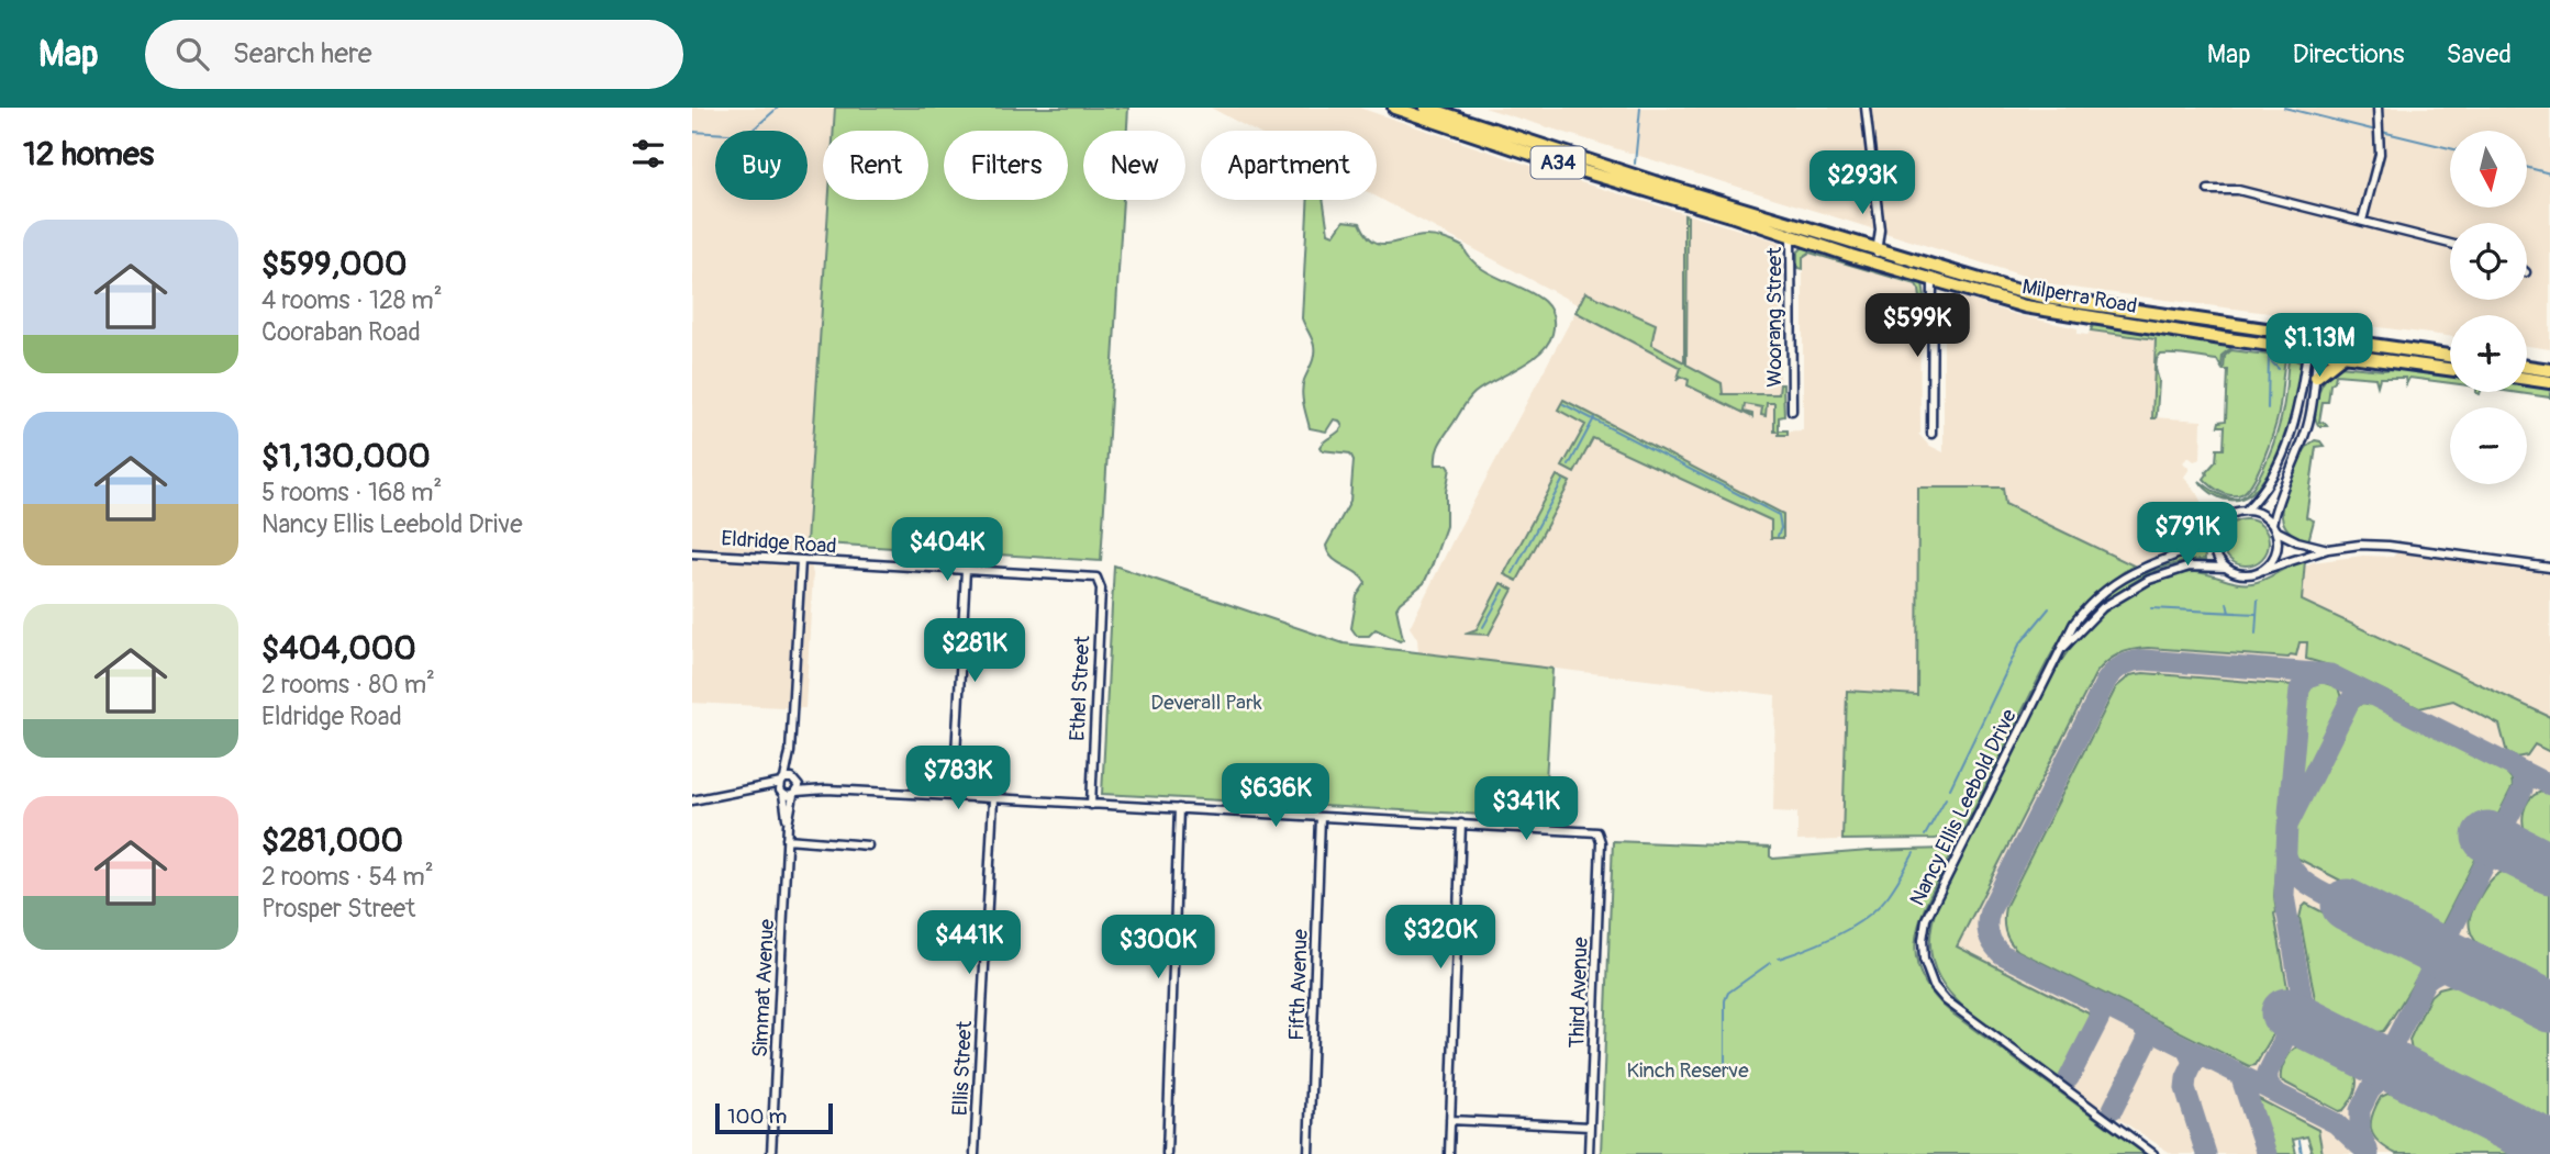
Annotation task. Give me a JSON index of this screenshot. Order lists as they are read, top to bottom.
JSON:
{
  "streets": {
    "highway": ["A34", "Milperra Road"],
    "street": [
      "Woorang Street",
      "Eldridge Road",
      "Ethel Street",
      "Nancy Ellis Leebold Drive",
      "Fifth Avenue",
      "Simmat Avenue",
      "Third Avenue",
      "Ellis Street"
    ]
  },
  "crossings": [
    ["Milperra Road", "Woorang Street"],
    ["Eldridge Road", "Ethel Street"],
    ["Eldridge Road", "Simmat Avenue"]
  ],
  "parks": ["Deverall Park", "Kinch Reserve"],
  "scale_bar": "100 m",
  "north": "bottom",
  "page": {
    "header": "Map",
    "search": "Search here",
    "nav": ["Map", "Directions", "Saved"],
    "heading": "12 homes",
    "map_buttons": ["+", "−"],
    "chip": [
      "Buy",
      "Rent",
      "Filters",
      "New",
      "Apartment"
    ],
    "price": [
      "$293K",
      "$599K",
      "$1.13M",
      "$791K",
      "$404K",
      "$281K",
      "$783K",
      "$636K",
      "$341K",
      "$320K",
      "$441K",
      "$300K"
    ],
    "list": [
      {
        "name": "$599,000",
        "note": "4 rooms · 128 m² · Cooraban Road"
      },
      {
        "name": "$1,130,000",
        "note": "5 rooms · 168 m² · Nancy Ellis Leebold Drive"
      },
      {
        "name": "$404,000",
        "note": "2 rooms · 80 m² · Eldridge Road"
      },
      {
        "name": "$281,000",
        "note": "2 rooms · 54 m² · Prosper Street"
      }
    ],
    "scale": "100 m"
  }
}
